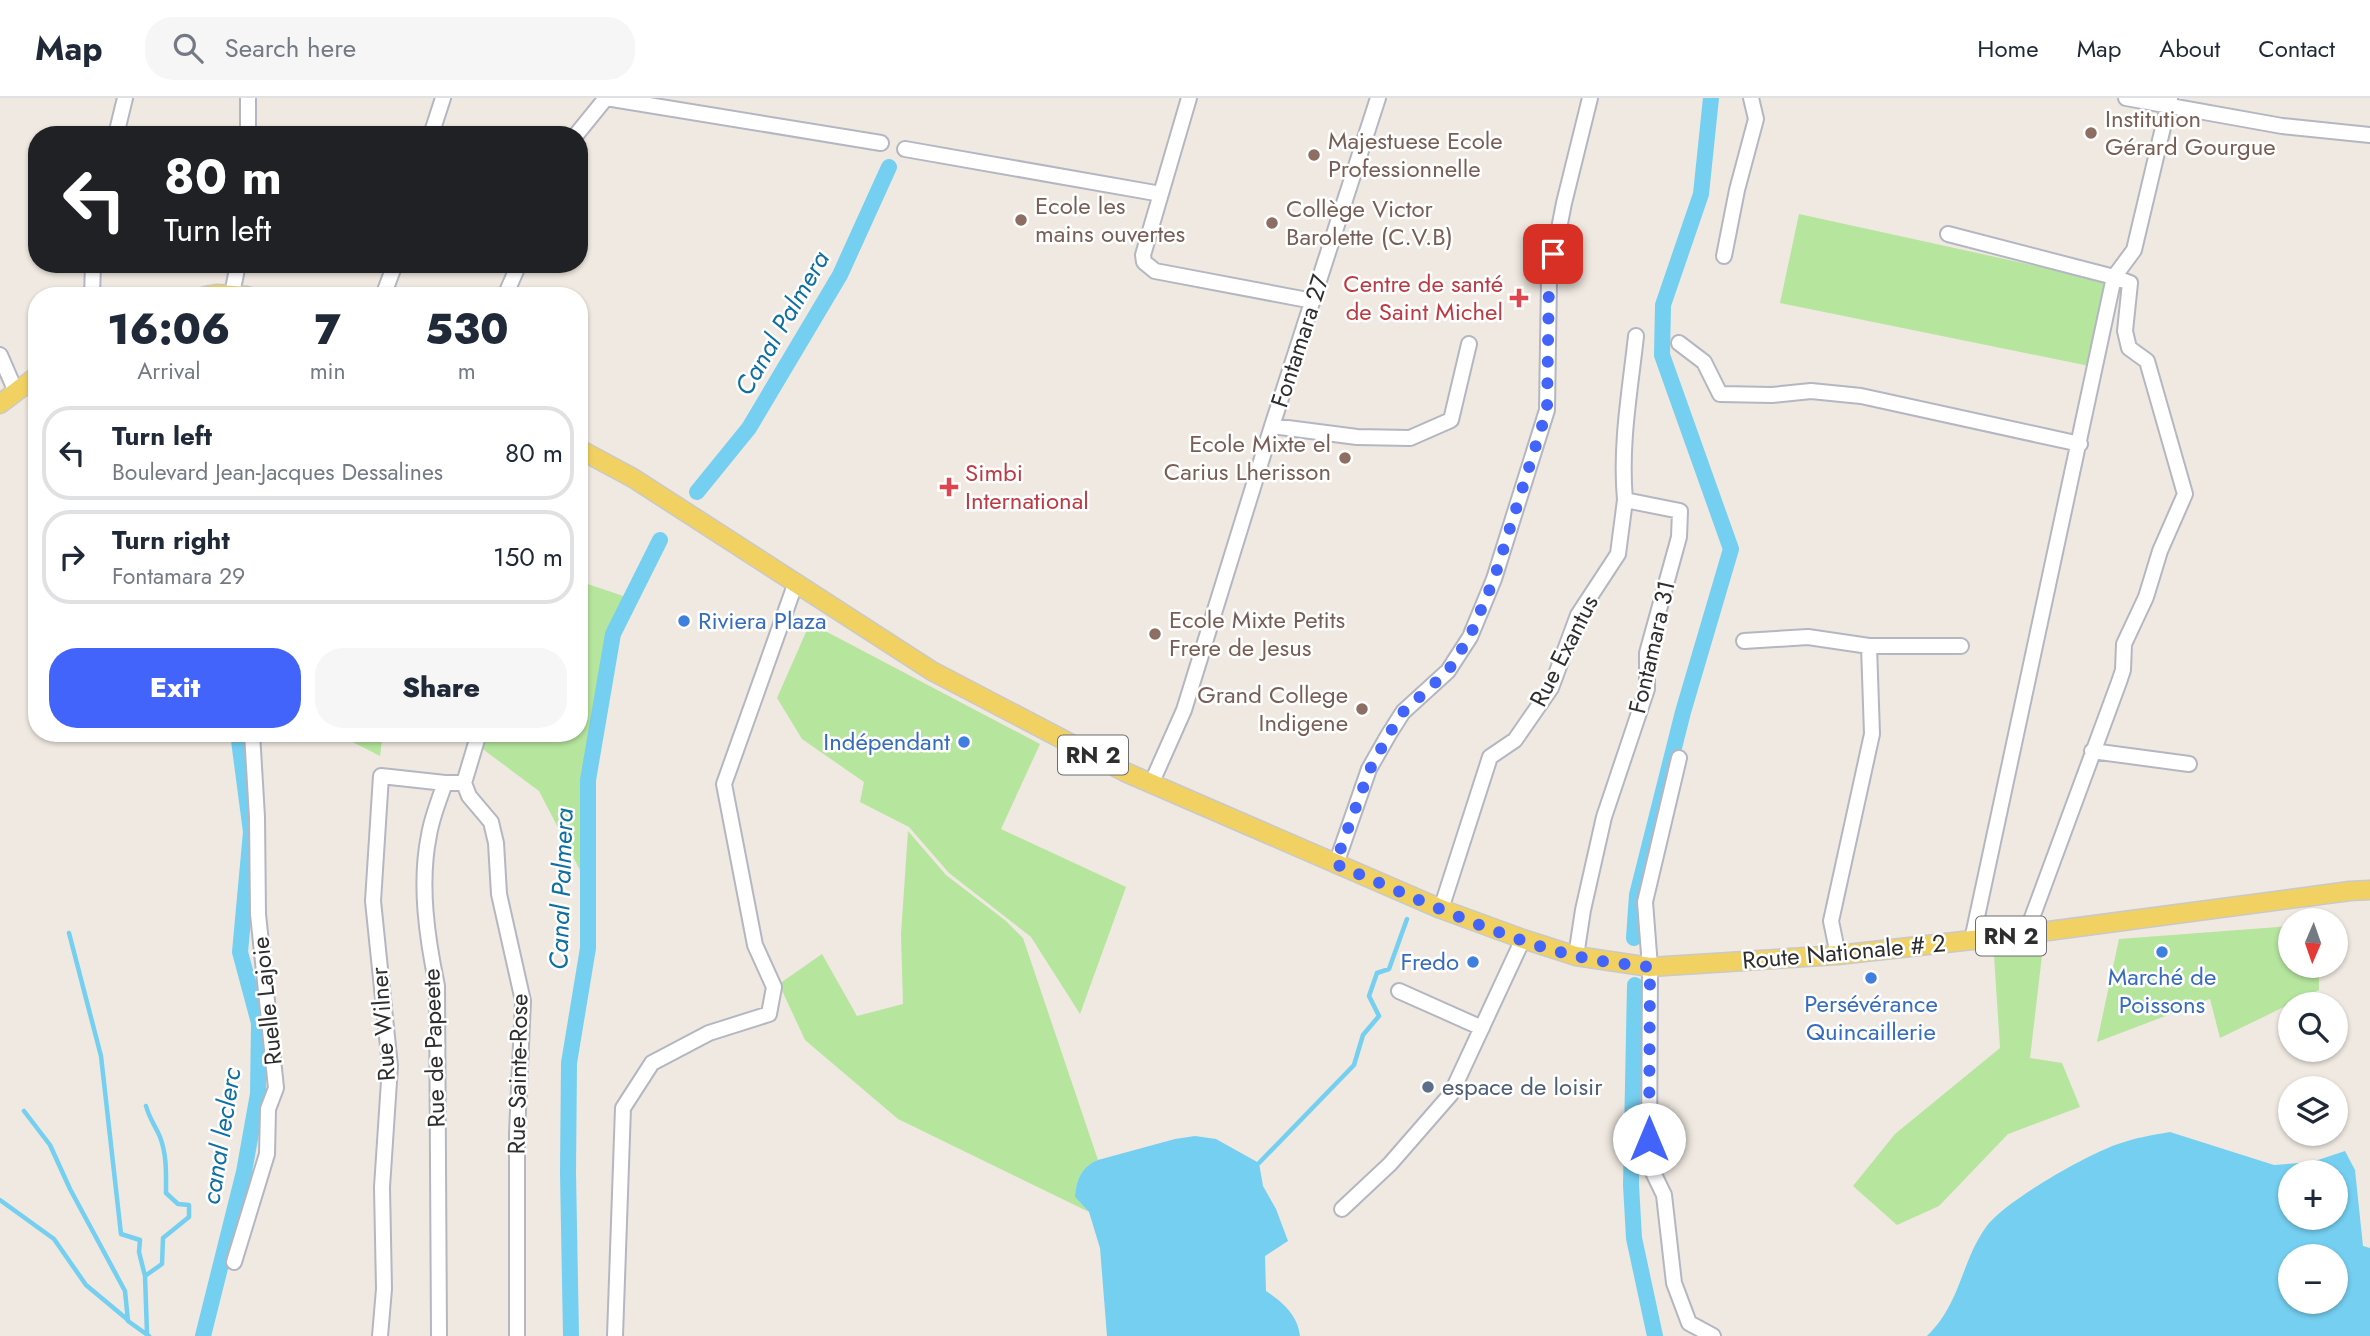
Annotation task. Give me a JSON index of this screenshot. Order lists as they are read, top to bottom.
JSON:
{
  "streets": {
    "main road": ["RN 2", "Route Nationale # 2"],
    "street": [
      "Fontamara 27",
      "Fontamara 31",
      "Rue Exantus",
      "Ruelle Lajoie",
      "Rue Wilner",
      "Rue de Papeete",
      "Rue Sainte-Rose"
    ]
  },
  "crossings": [
    ["Fontamara 27", "RN 2"],
    ["Fontamara 31", "Rue Exantus"],
    ["Fontamara 31", "RN 2"],
    ["Rue Exantus", "RN 2"],
    ["RN 2", "Route Nationale # 2"],
    ["Rue Wilner", "Rue de Papeete"]
  ],
  "water": ["Canal Palmera", "canal leclerc"],
  "places": {
    "other": [
      "Institution Gérard Gourgue",
      "Majestuese Ecole Professionnelle",
      "Ecole les mains ouvertes",
      "Collège Victor Barolette (C.V.B)",
      "Ecole Mixte el Carius Lherisson",
      "Riviera Plaza",
      "Ecole Mixte Petits Frere de Jesus",
      "Grand College Indigene",
      "Indépendant",
      "Marché de Poissons",
      "Fredo",
      "Persévérance Quincaillerie",
      "espace de loisir"
    ],
    "health": ["Centre de santé de Saint Michel", "Simbi International"]
  },
  "north": "bottom",
  "page": {
    "header": "Map",
    "search": "Search here",
    "nav": [
      "Home",
      "Map",
      "About",
      "Contact"
    ],
    "turn": ["80 m", "Turn left"],
    "eta": [
      "16:06",
      "Arrival",
      "7",
      "min",
      "530",
      "m"
    ],
    "list": [
      {
        "name": "Turn left",
        "note": "Boulevard Jean-Jacques Dessalines",
        "value": "80 m"
      },
      {
        "name": "Turn right",
        "note": "Fontamara 29",
        "value": "150 m"
      }
    ],
    "buttons": ["Exit", "Share"],
    "map_buttons": ["+", "−"]
  }
}
